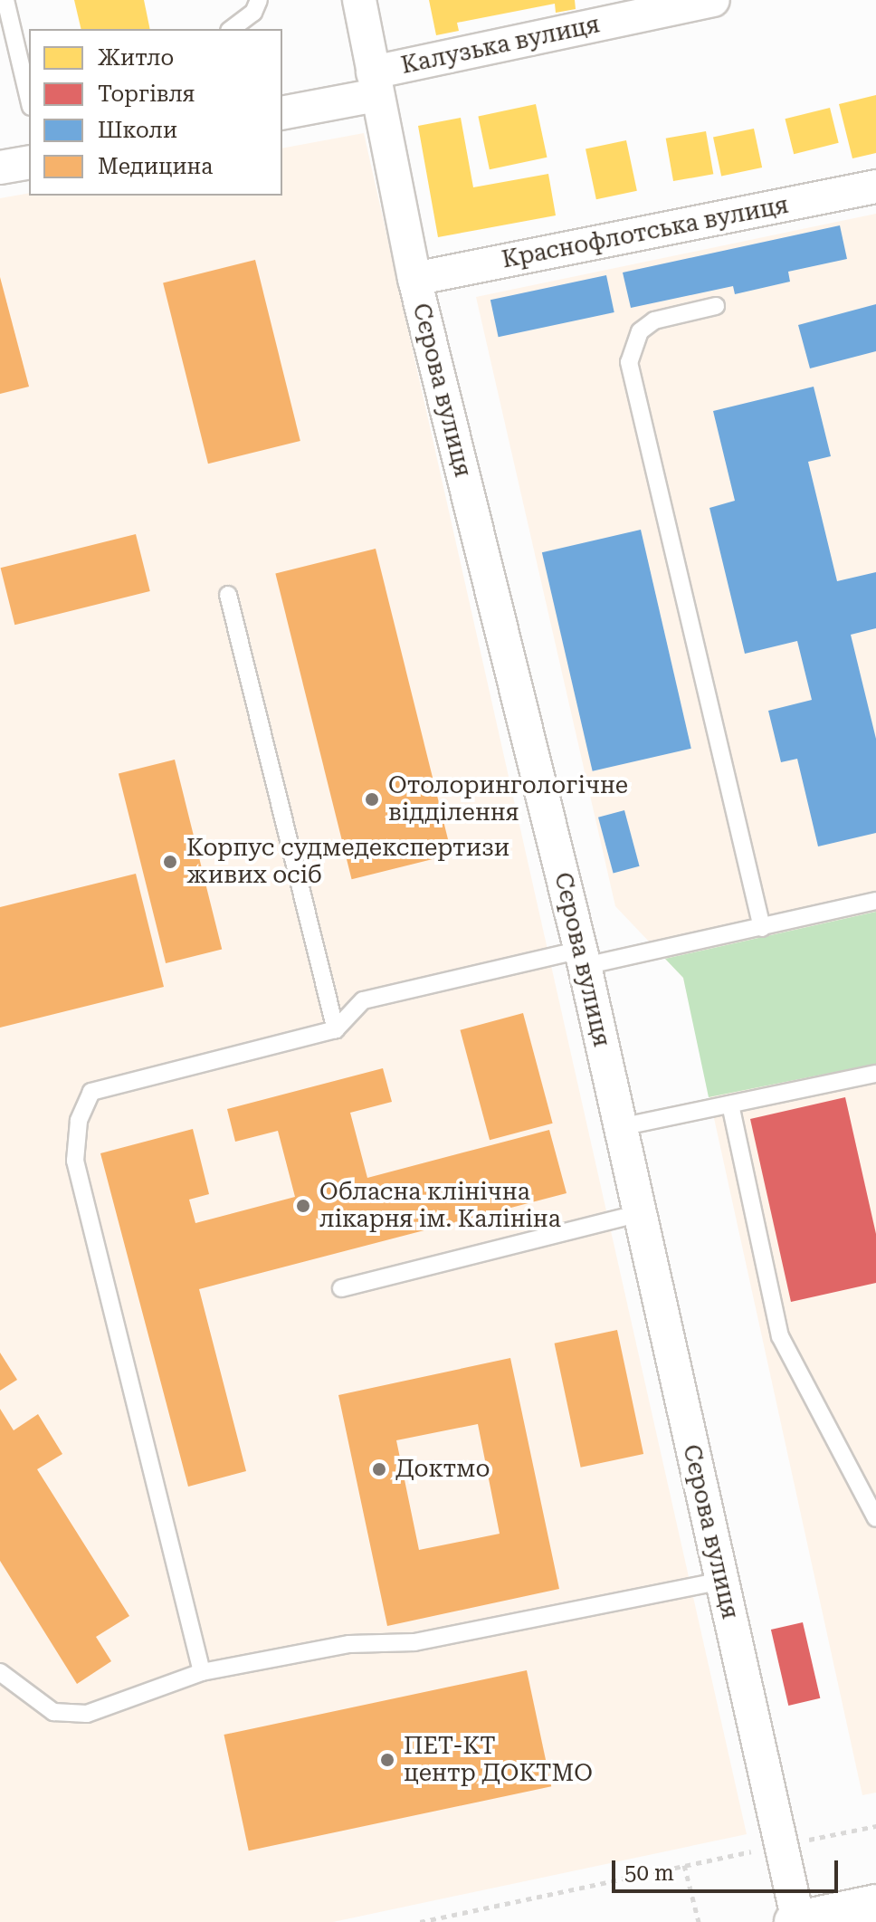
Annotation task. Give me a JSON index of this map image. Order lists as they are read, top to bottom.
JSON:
{
  "streets": {
    "street": ["Калузька вулиця", "Краснофлотська вулиця", "Сєрова вулиця"]
  },
  "crossings": [
    ["Калузька вулиця", "Сєрова вулиця"],
    ["Краснофлотська вулиця", "Сєрова вулиця"]
  ],
  "places": [
    "Отолорингологічне відділення",
    "Корпус судмедекспертизи живих осіб",
    "Обласна клінічна лікарня ім. Калініна",
    "Доктмо",
    "ПЕТ-КТ центр ДОКТМО"
  ],
  "legend": [
    "Житло",
    "Торгівля",
    "Школи",
    "Медицина"
  ],
  "scale_bar": "50 m"
}
